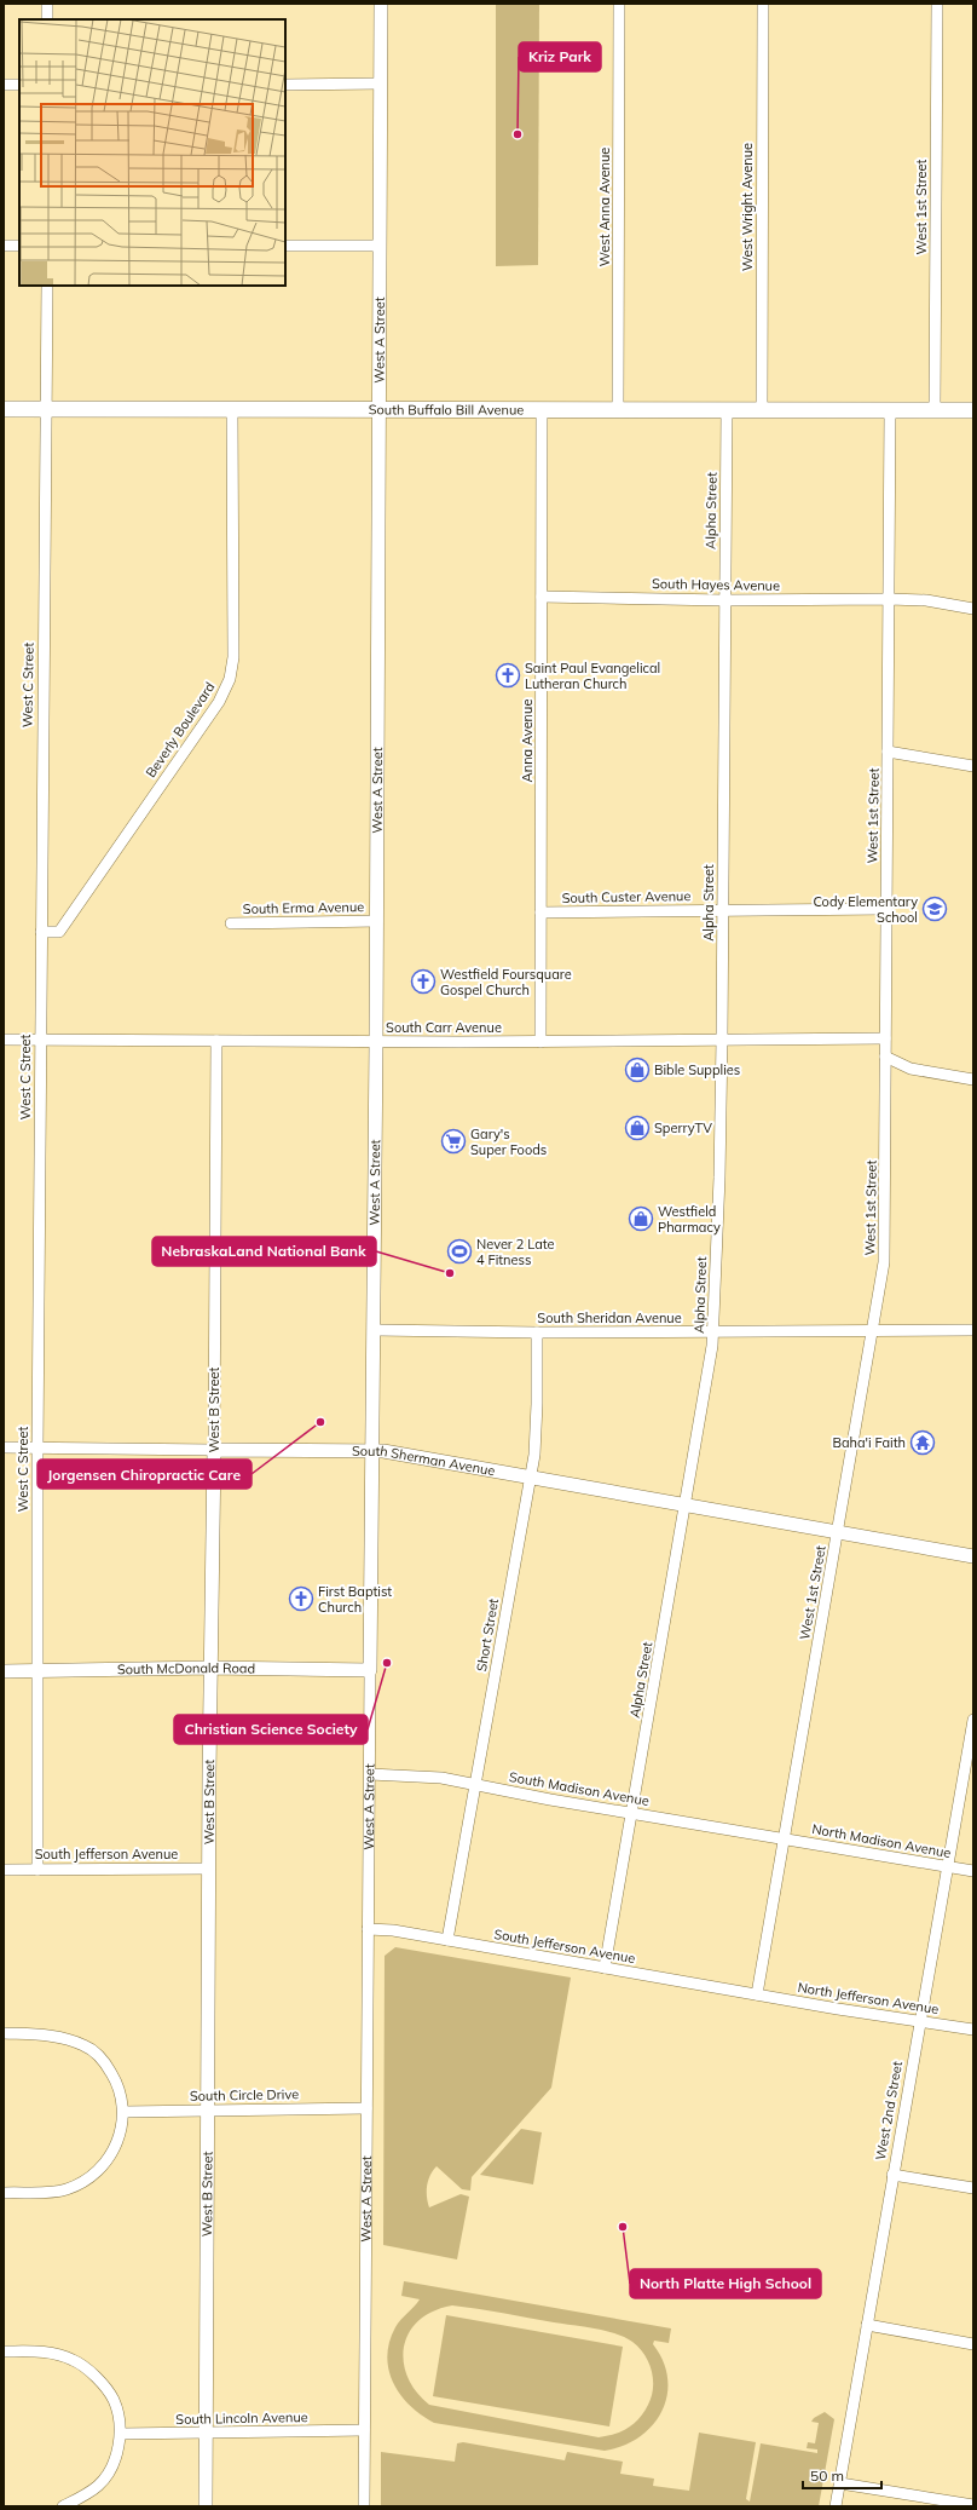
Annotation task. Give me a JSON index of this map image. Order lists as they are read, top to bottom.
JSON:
{
  "streets": {
    "main road": ["South Buffalo Bill Avenue"],
    "street": [
      "West Anna Avenue",
      "West Wright Avenue",
      "West 1st Street",
      "West A Street",
      "Alpha Street",
      "South Hayes Avenue",
      "West C Street",
      "Beverly Boulevard",
      "Anna Avenue",
      "South Custer Avenue",
      "South Erma Avenue",
      "South Carr Avenue",
      "South Sheridan Avenue",
      "West B Street",
      "South Sherman Avenue",
      "Short Street",
      "South McDonald Road",
      "South Madison Avenue",
      "North Madison Avenue",
      "South Jefferson Avenue",
      "North Jefferson Avenue",
      "South Circle Drive",
      "West 2nd Street",
      "South Lincoln Avenue"
    ]
  },
  "crossings": [
    ["West Anna Avenue", "South Buffalo Bill Avenue"],
    ["West Wright Avenue", "South Buffalo Bill Avenue"],
    ["West 1st Street", "South Buffalo Bill Avenue"],
    ["West 1st Street", "South Hayes Avenue"],
    ["West 1st Street", "South Custer Avenue"],
    ["West 1st Street", "South Carr Avenue"],
    ["West 1st Street", "South Sheridan Avenue"],
    ["West 1st Street", "South Sherman Avenue"],
    ["West 1st Street", "South Madison Avenue"],
    ["West 1st Street", "North Madison Avenue"],
    ["West 1st Street", "South Jefferson Avenue"],
    ["West 1st Street", "North Jefferson Avenue"],
    ["West A Street", "South Buffalo Bill Avenue"],
    ["West A Street", "South Erma Avenue"],
    ["West A Street", "South Carr Avenue"],
    ["West A Street", "South Sheridan Avenue"],
    ["West A Street", "South Sherman Avenue"],
    ["West A Street", "South McDonald Road"],
    ["West A Street", "South Madison Avenue"],
    ["West A Street", "South Jefferson Avenue"],
    ["West A Street", "South Circle Drive"],
    ["West A Street", "South Lincoln Avenue"],
    ["South Buffalo Bill Avenue", "Alpha Street"],
    ["South Buffalo Bill Avenue", "West C Street"],
    ["South Buffalo Bill Avenue", "Beverly Boulevard"],
    ["South Buffalo Bill Avenue", "Anna Avenue"],
    ["Alpha Street", "South Hayes Avenue"],
    ["Alpha Street", "South Custer Avenue"],
    ["Alpha Street", "South Carr Avenue"],
    ["Alpha Street", "South Sheridan Avenue"],
    ["Alpha Street", "South Sherman Avenue"],
    ["Alpha Street", "South Madison Avenue"],
    ["Alpha Street", "South Jefferson Avenue"],
    ["South Hayes Avenue", "Anna Avenue"],
    ["West C Street", "Beverly Boulevard"],
    ["West C Street", "South Carr Avenue"],
    ["West C Street", "South Sherman Avenue"],
    ["West C Street", "South McDonald Road"],
    ["West C Street", "South Jefferson Avenue"],
    ["Anna Avenue", "South Custer Avenue"],
    ["Anna Avenue", "South Carr Avenue"],
    ["South Carr Avenue", "West B Street"],
    ["South Sheridan Avenue", "Short Street"],
    ["West B Street", "South Sherman Avenue"],
    ["West B Street", "South McDonald Road"],
    ["West B Street", "South Jefferson Avenue"],
    ["West B Street", "South Circle Drive"],
    ["West B Street", "South Lincoln Avenue"],
    ["South Sherman Avenue", "Short Street"],
    ["Short Street", "South Madison Avenue"],
    ["Short Street", "South Jefferson Avenue"],
    ["South Madison Avenue", "North Madison Avenue"],
    ["North Madison Avenue", "West 2nd Street"],
    ["South Jefferson Avenue", "North Jefferson Avenue"],
    ["North Jefferson Avenue", "West 2nd Street"]
  ],
  "places": {
    "other": [
      "Kriz Park",
      "NebraskaLand National Bank",
      "Jorgensen Chiropractic Care",
      "Christian Science Society",
      "North Platte High School"
    ],
    "church": ["Saint Paul Evangelical Lutheran Church", "Westfield Foursquare Gospel Church", "First Baptist Church"],
    "school or university": ["Cody Elementary School"],
    "shop": ["Bible Supplies", "SperryTV", "Westfield Pharmacy"],
    "supermarket": ["Gary's Super Foods"],
    "sports": ["Never 2 Late 4 Fitness"],
    "temple": ["Baha'i Faith"]
  },
  "scale_bar": "50 m"
}
